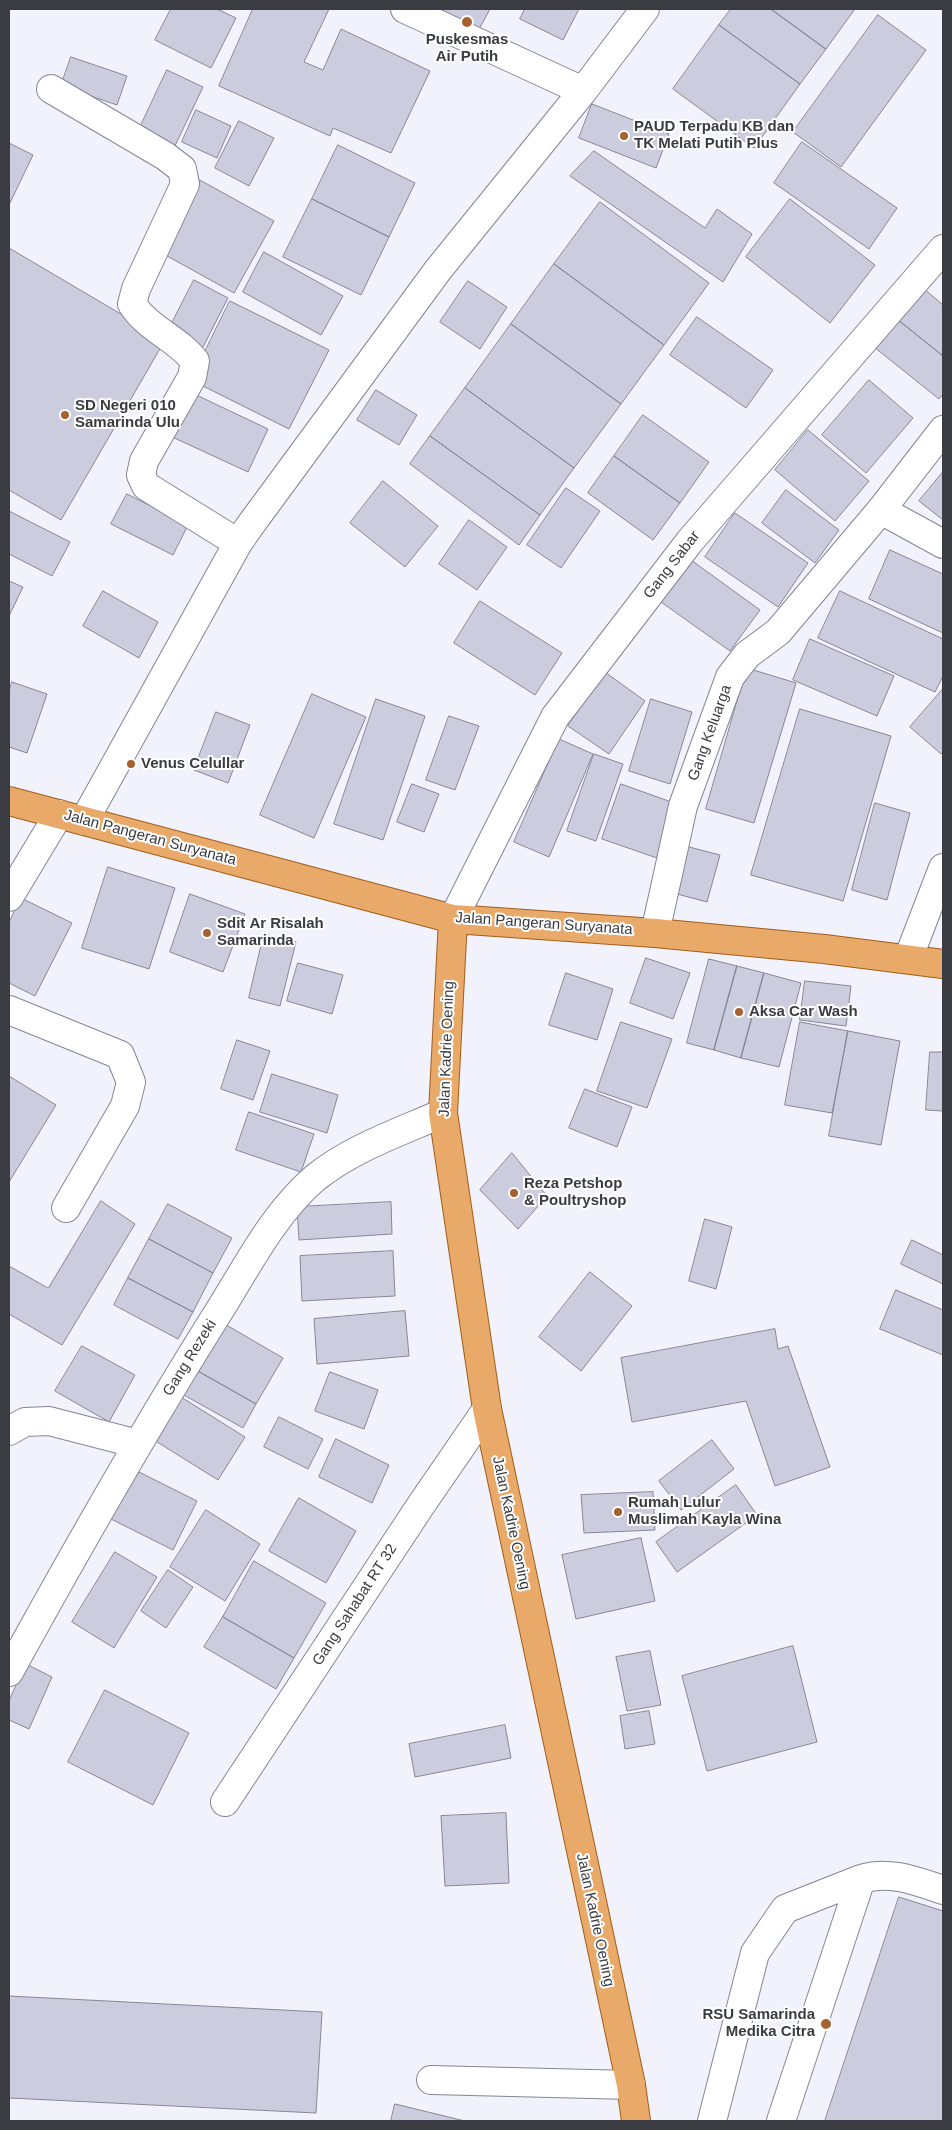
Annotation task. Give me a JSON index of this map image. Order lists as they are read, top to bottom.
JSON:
{
  "streets": {
    "main road": ["Jalan Pangeran Suryanata", "Jalan Kadrie Oening"],
    "street": [
      "Gang Sabar",
      "Gang Keluarga",
      "Gang Rezeki",
      "Gang Sahabat RT 32"
    ]
  },
  "crossings": [
    ["Gang Sabar", "Jalan Pangeran Suryanata"],
    ["Gang Sabar", "Jalan Kadrie Oening"],
    ["Gang Keluarga", "Jalan Pangeran Suryanata"],
    ["Jalan Pangeran Suryanata", "Jalan Kadrie Oening"],
    ["Jalan Kadrie Oening", "Gang Rezeki"],
    ["Jalan Kadrie Oening", "Gang Sahabat RT 32"]
  ],
  "places": [
    "Puskesmas Air Putih",
    "PAUD Terpadu KB dan TK Melati Putih Plus",
    "SD Negeri 010 Samarinda Ulu",
    "Venus Celullar",
    "Sdit Ar Risalah Samarinda",
    "Aksa Car Wash",
    "Reza Petshop & Poultryshop",
    "Rumah Lulur Muslimah Kayla Wina",
    "RSU Samarinda Medika Citra"
  ]
}
